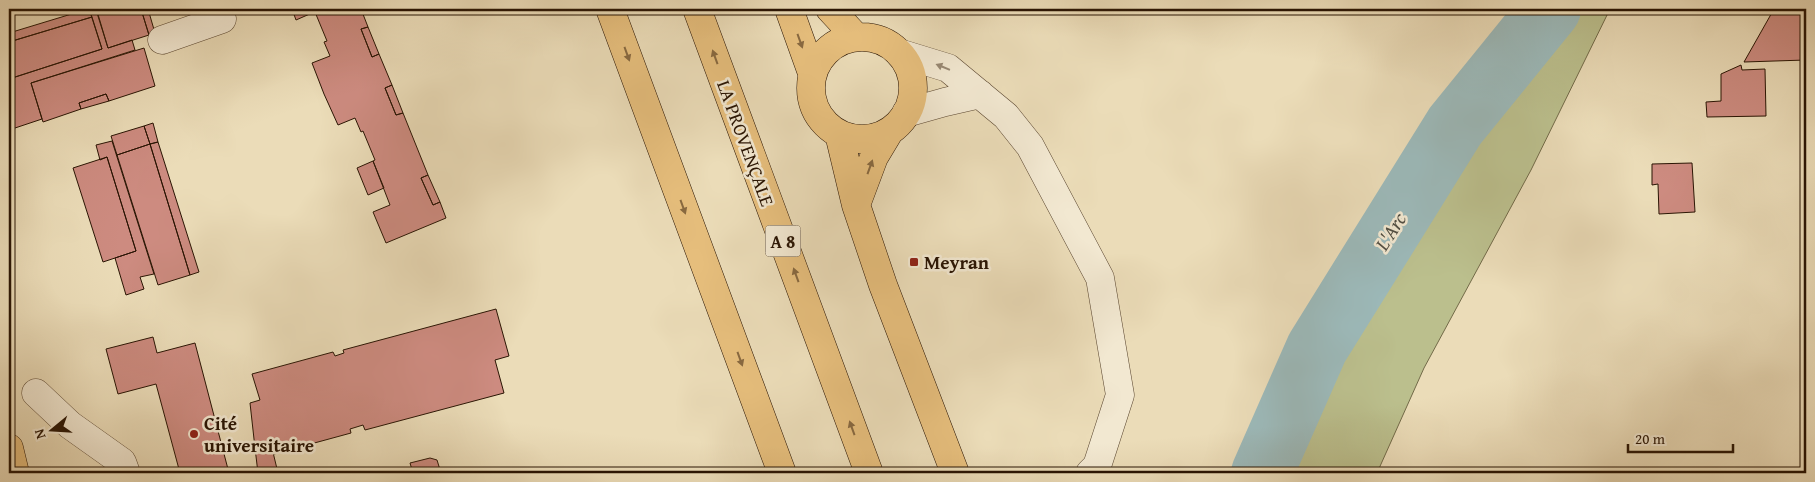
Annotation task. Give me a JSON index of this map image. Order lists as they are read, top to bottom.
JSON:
{
  "streets": {
    "main road": ["LA PROVENÇALE", "A 8"]
  },
  "water": ["L'Arc"],
  "places": {
    "transit": ["Meyran"],
    "other": ["Cité universitaire"]
  },
  "scale_bar": "20 m",
  "north": "left"
}
